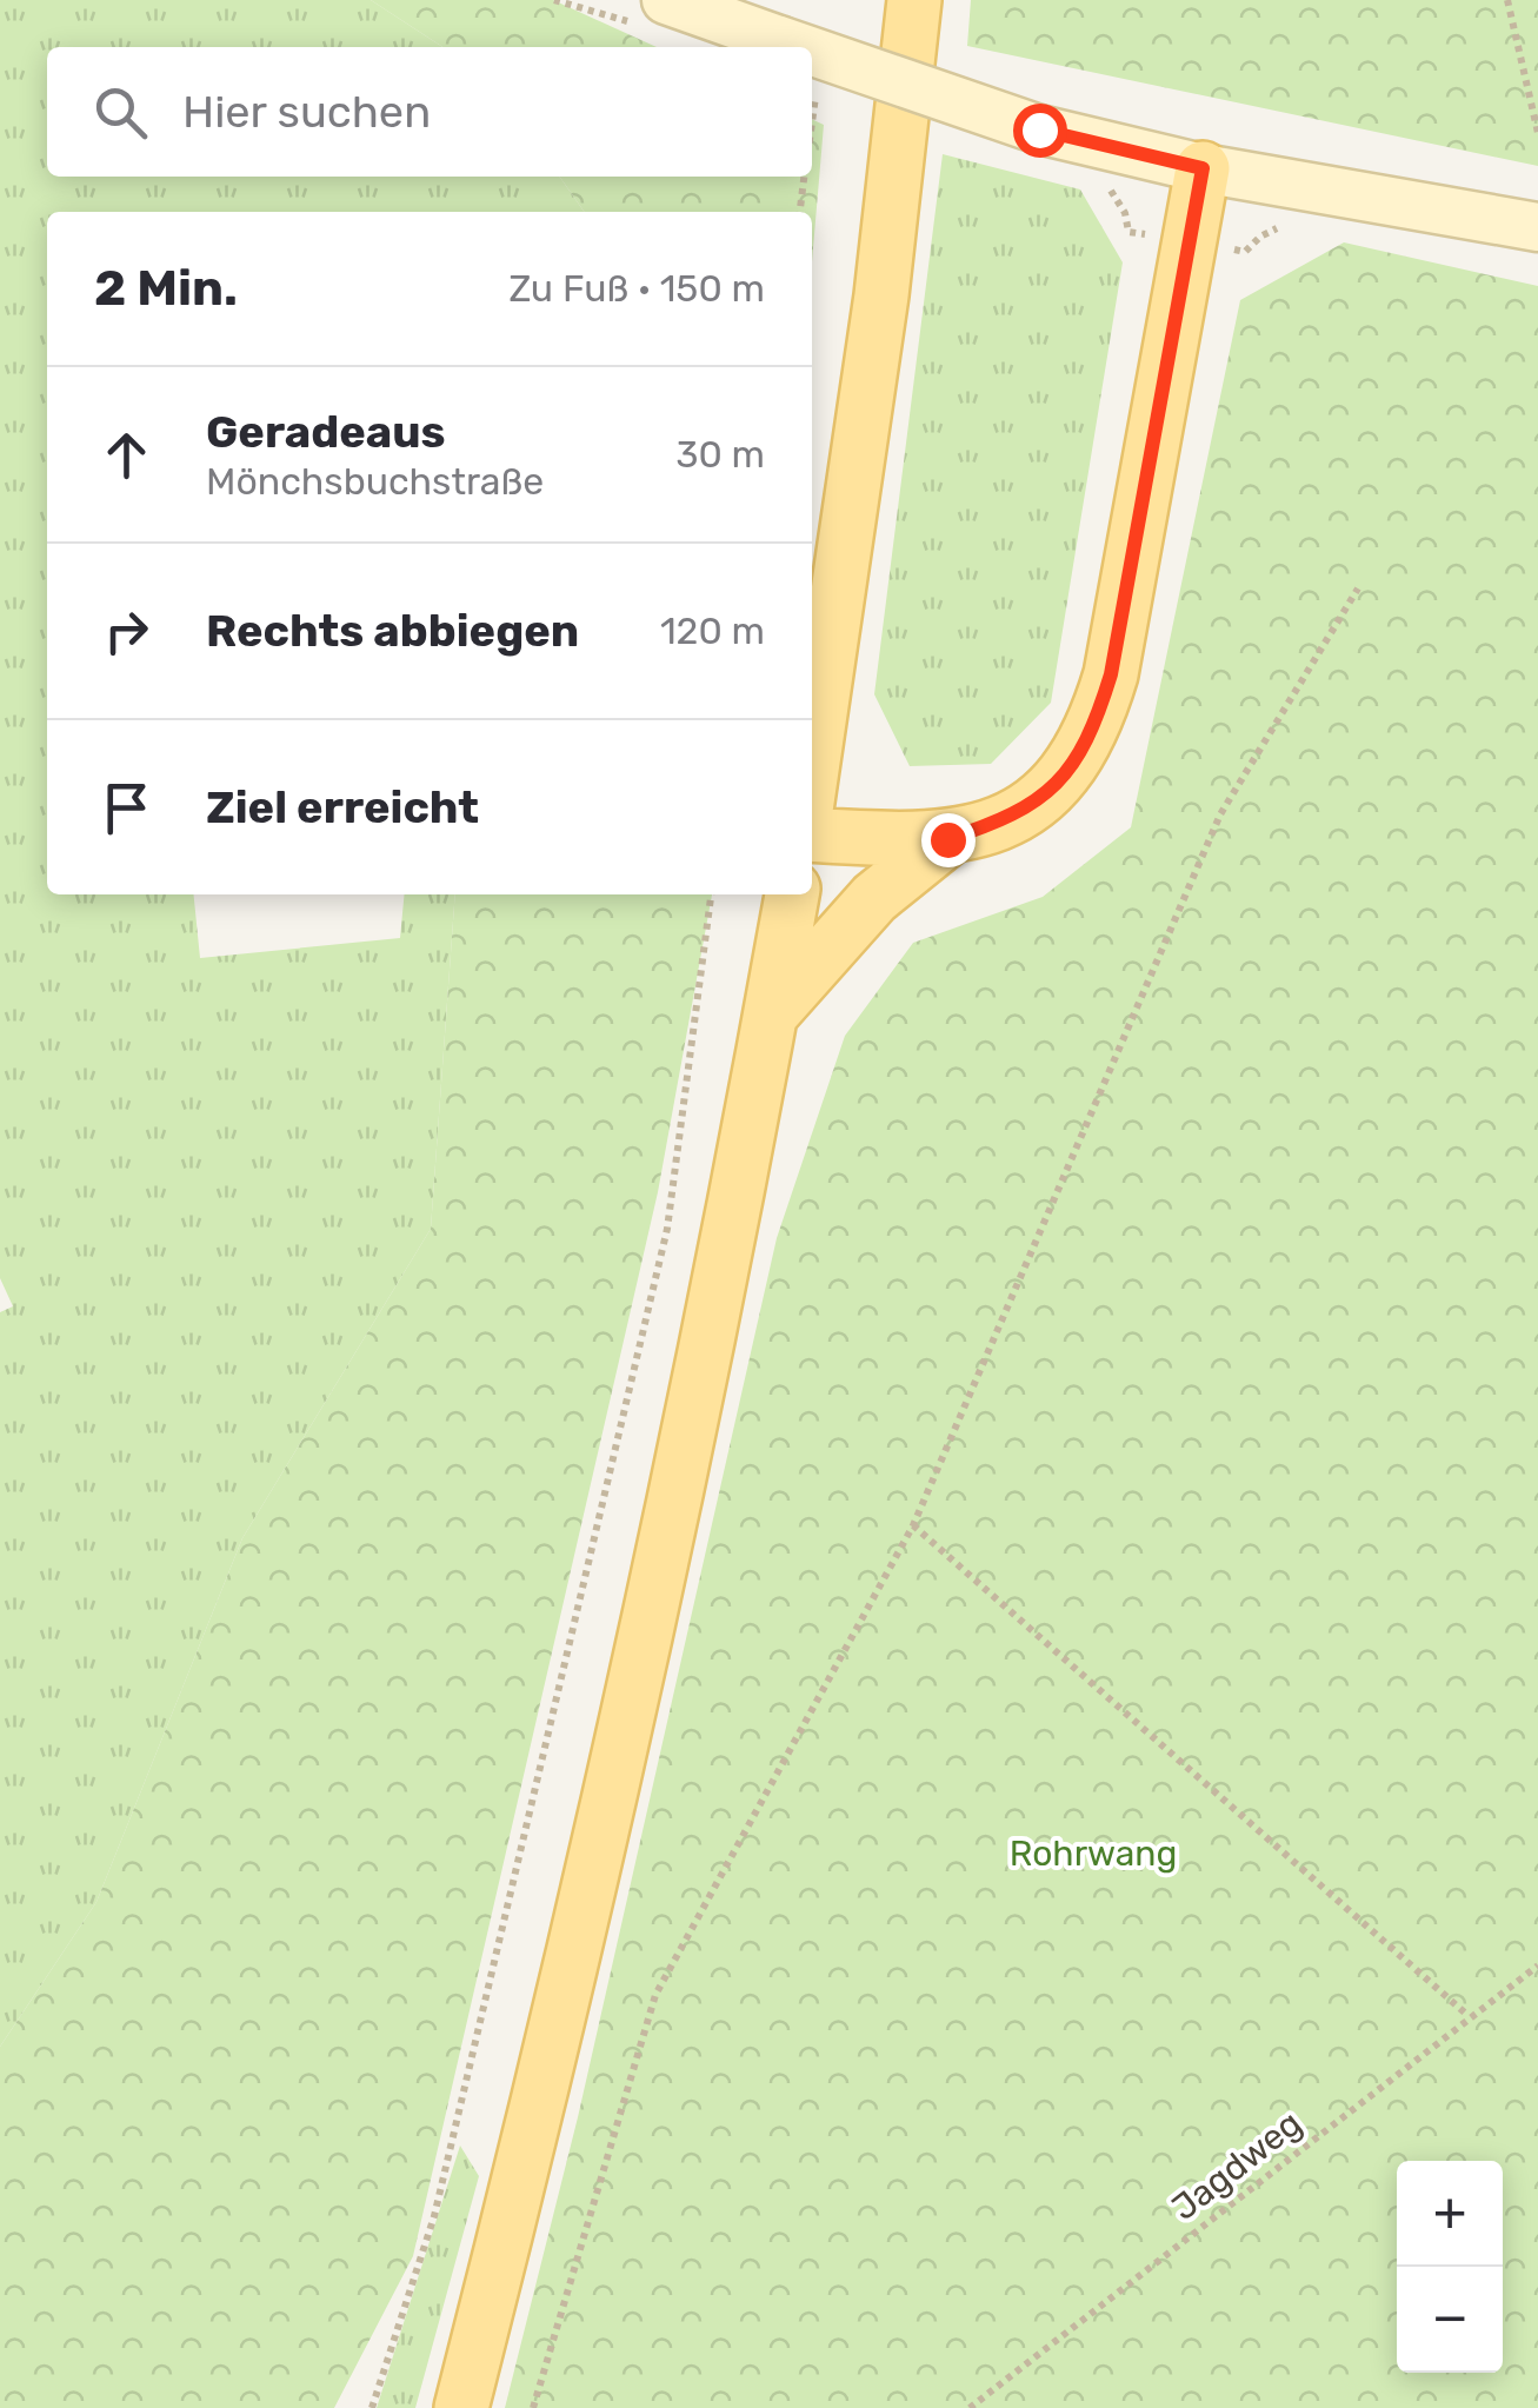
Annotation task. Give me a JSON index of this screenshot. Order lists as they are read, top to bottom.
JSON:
{
  "streets": {
    "path": ["Jagdweg"]
  },
  "parks": ["Rohrwang"],
  "page": {
    "search": "Hier suchen",
    "heading": ["2 Min.", "Zu Fuß · 150 m"],
    "list": [
      ["Geradeaus", "Mönchsbuchstraße", "30 m"],
      ["Rechts abbiegen", "120 m"],
      "Ziel erreicht"
    ],
    "map_buttons": ["+", "−"]
  }
}
